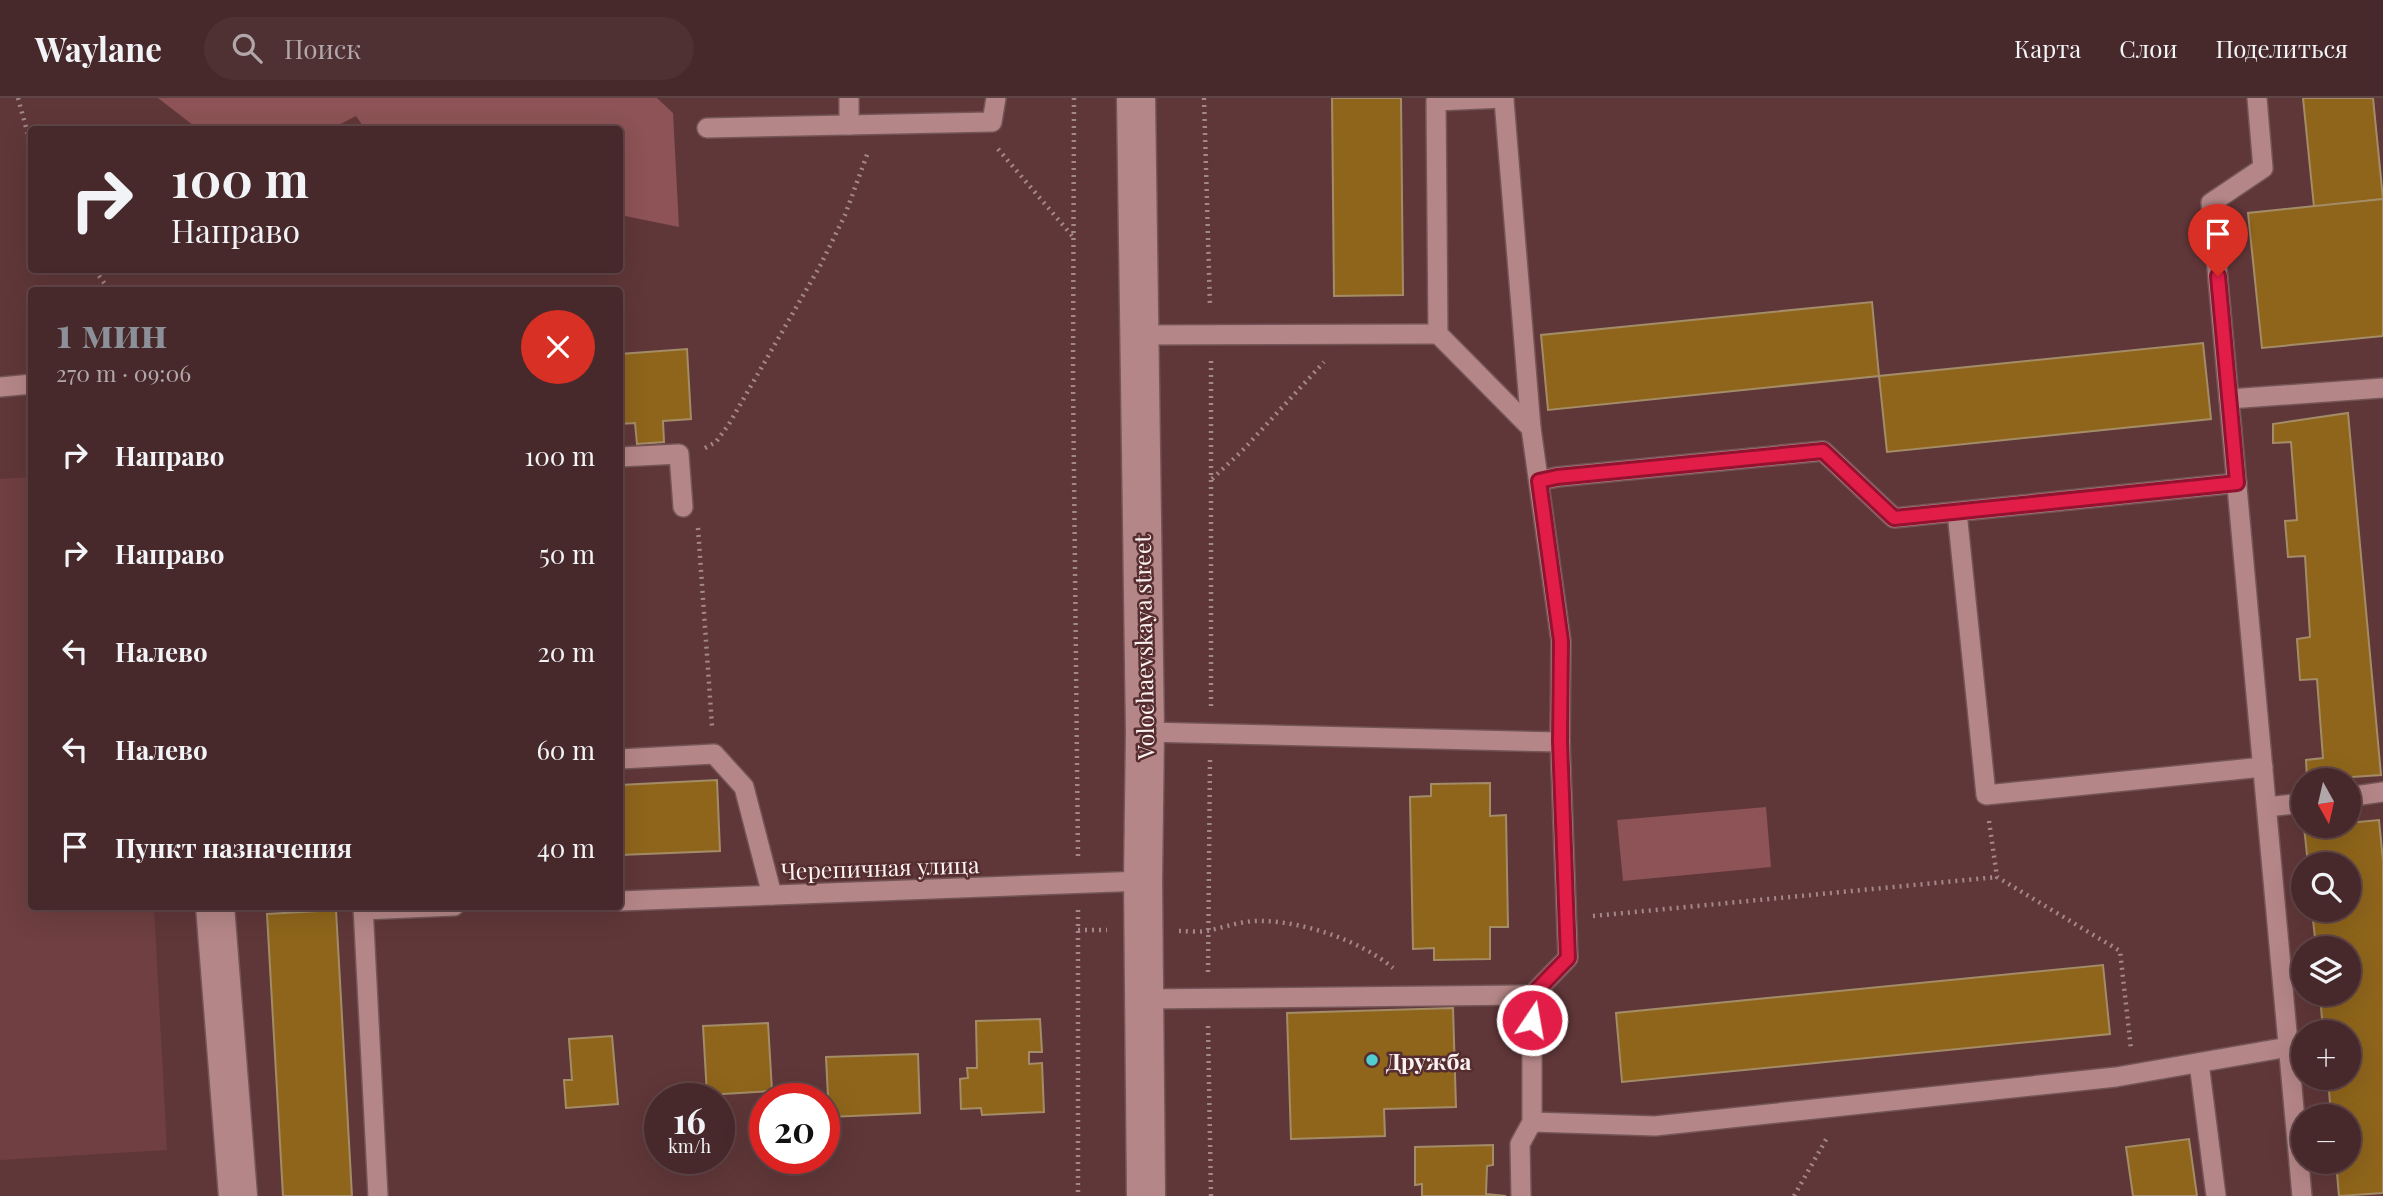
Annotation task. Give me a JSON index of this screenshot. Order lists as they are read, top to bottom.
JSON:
{
  "streets": {
    "street": ["Volochaevskaya street"],
    "lane": ["Черепичная улица"]
  },
  "crossings": [
    ["Volochaevskaya street", "Черепичная улица"]
  ],
  "places": ["Дружба"],
  "north": "bottom",
  "page": {
    "header": "Waylane",
    "search": "Поиск",
    "nav": ["Карта", "Слои", "Поделиться"],
    "turn": ["100 m", "Направо"],
    "heading": ["1 мин", "270 m · 09:06"],
    "list": [
      {
        "name": "Направо",
        "value": "100 m"
      },
      {
        "name": "Направо",
        "value": "50 m"
      },
      {
        "name": "Налево",
        "value": "20 m"
      },
      {
        "name": "Налево",
        "value": "60 m"
      },
      {
        "name": "Пункт назначения",
        "value": "40 m"
      }
    ],
    "map_buttons": ["+", "−"],
    "speed": "16 km/h",
    "limit": "20"
  }
}
